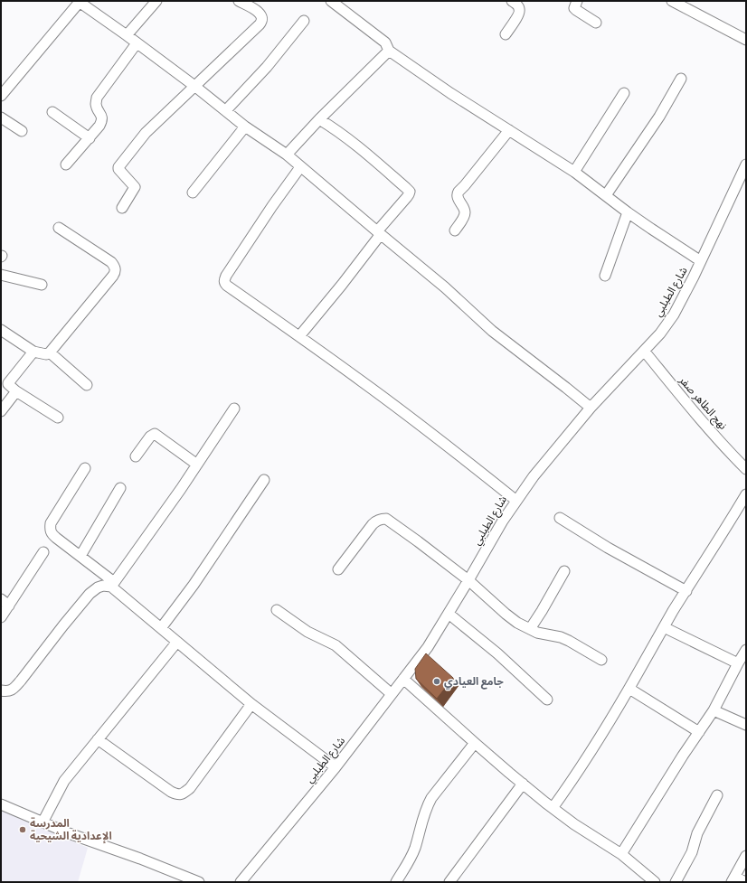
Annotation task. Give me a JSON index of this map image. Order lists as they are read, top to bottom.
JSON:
{
  "streets": {
    "street": ["شارع الطبلبي", "نهج الطاهر صفر"]
  },
  "crossings": [
    ["شارع الطبلبي", "نهج الطاهر صفر"]
  ],
  "places": ["جامع العيادي", "المدرسة الإعدادية الشيحية"]
}
